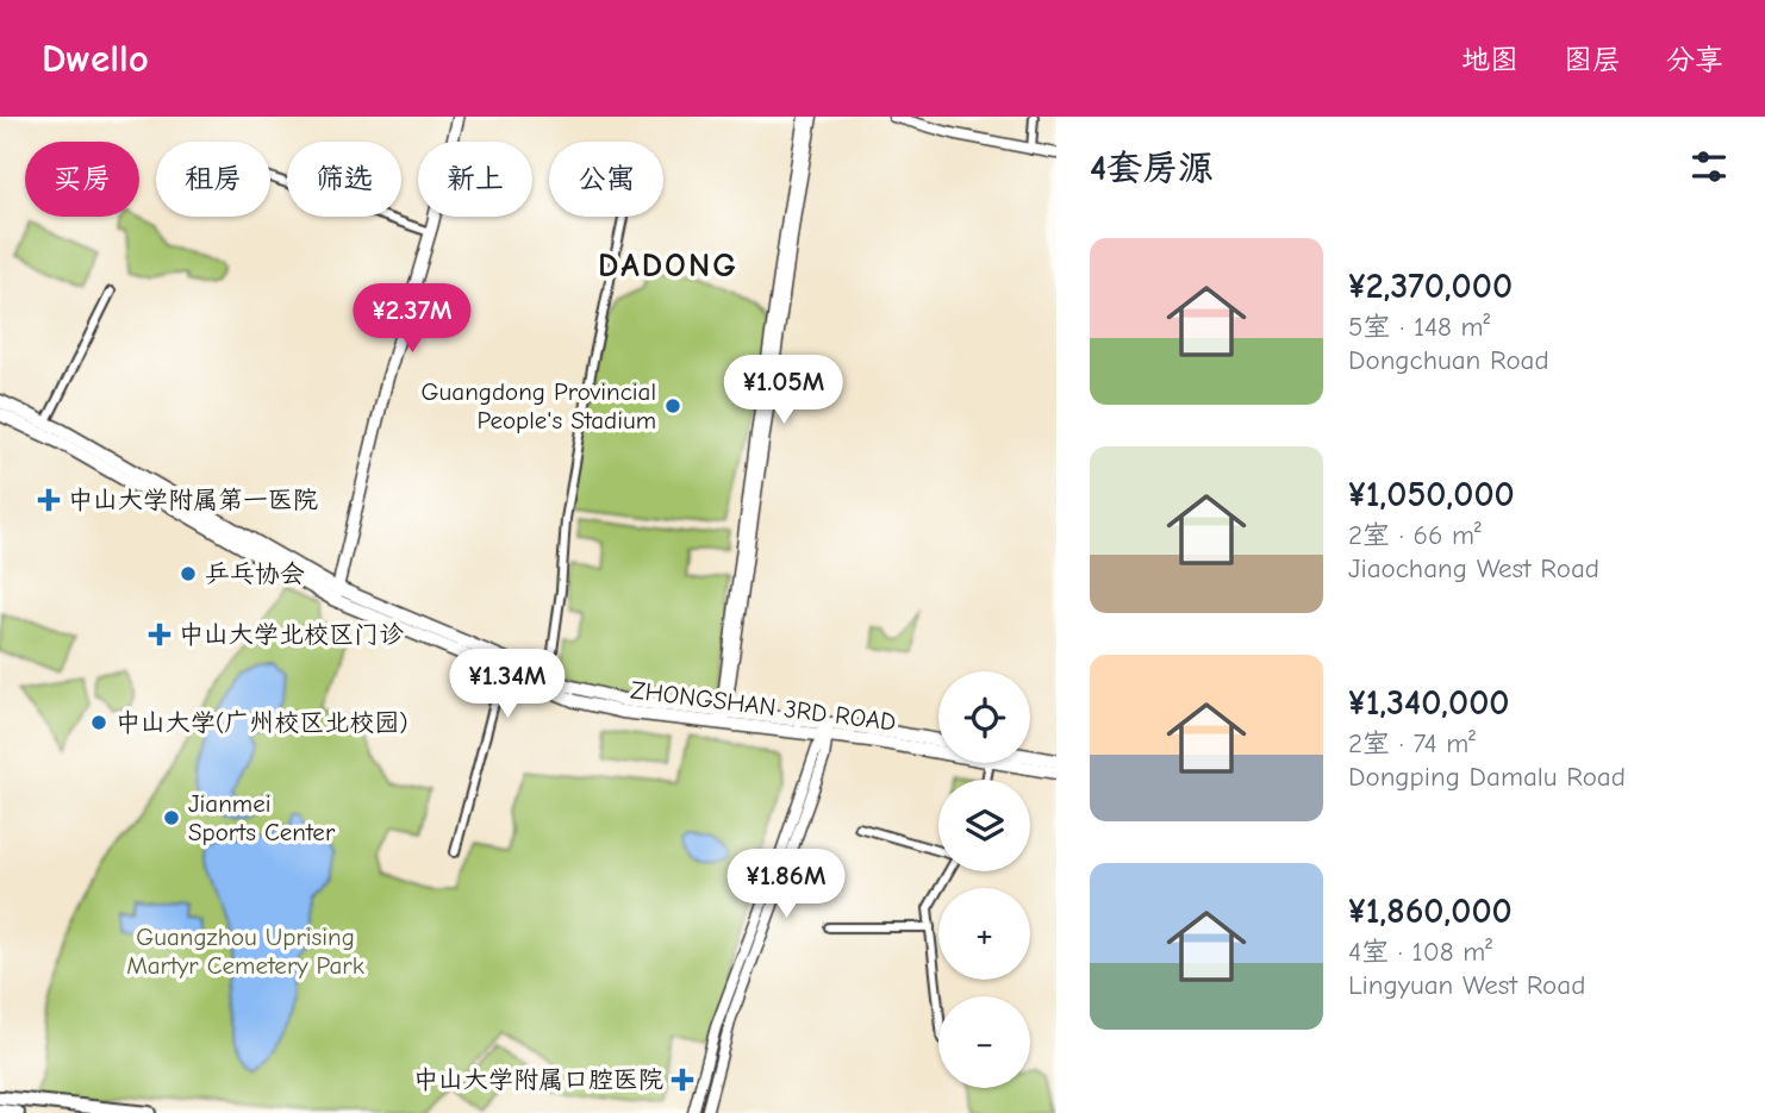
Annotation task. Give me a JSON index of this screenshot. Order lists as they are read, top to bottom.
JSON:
{
  "streets": {
    "main road": ["ZHONGSHAN 3RD ROAD"]
  },
  "districts": ["DADONG"],
  "parks": ["Guangzhou Uprising Martyr Cemetery Park"],
  "places": {
    "other": [
      "Guangdong Provincial People's Stadium",
      "乒乓协会",
      "中山大学(广州校区北校园)",
      "Jianmei Sports Center"
    ],
    "health": ["中山大学附属第一医院", "中山大学北校区门诊", "中山大学附属口腔医院"]
  },
  "page": {
    "header": "Dwello",
    "nav": ["地图", "图层", "分享"],
    "heading": "4套房源",
    "chip": [
      "买房",
      "租房",
      "筛选",
      "新上",
      "公寓"
    ],
    "list": [
      {
        "name": "¥2,370,000",
        "note": "5室 · 148 m² · Dongchuan Road"
      },
      {
        "name": "¥1,050,000",
        "note": "2室 · 66 m² · Jiaochang West Road"
      },
      {
        "name": "¥1,340,000",
        "note": "2室 · 74 m² · Dongping Damalu Road"
      },
      {
        "name": "¥1,860,000",
        "note": "4室 · 108 m² · Lingyuan West Road"
      }
    ],
    "price": [
      "¥2.37M",
      "¥1.05M",
      "¥1.34M",
      "¥1.86M"
    ],
    "map_buttons": ["+", "−"]
  }
}
